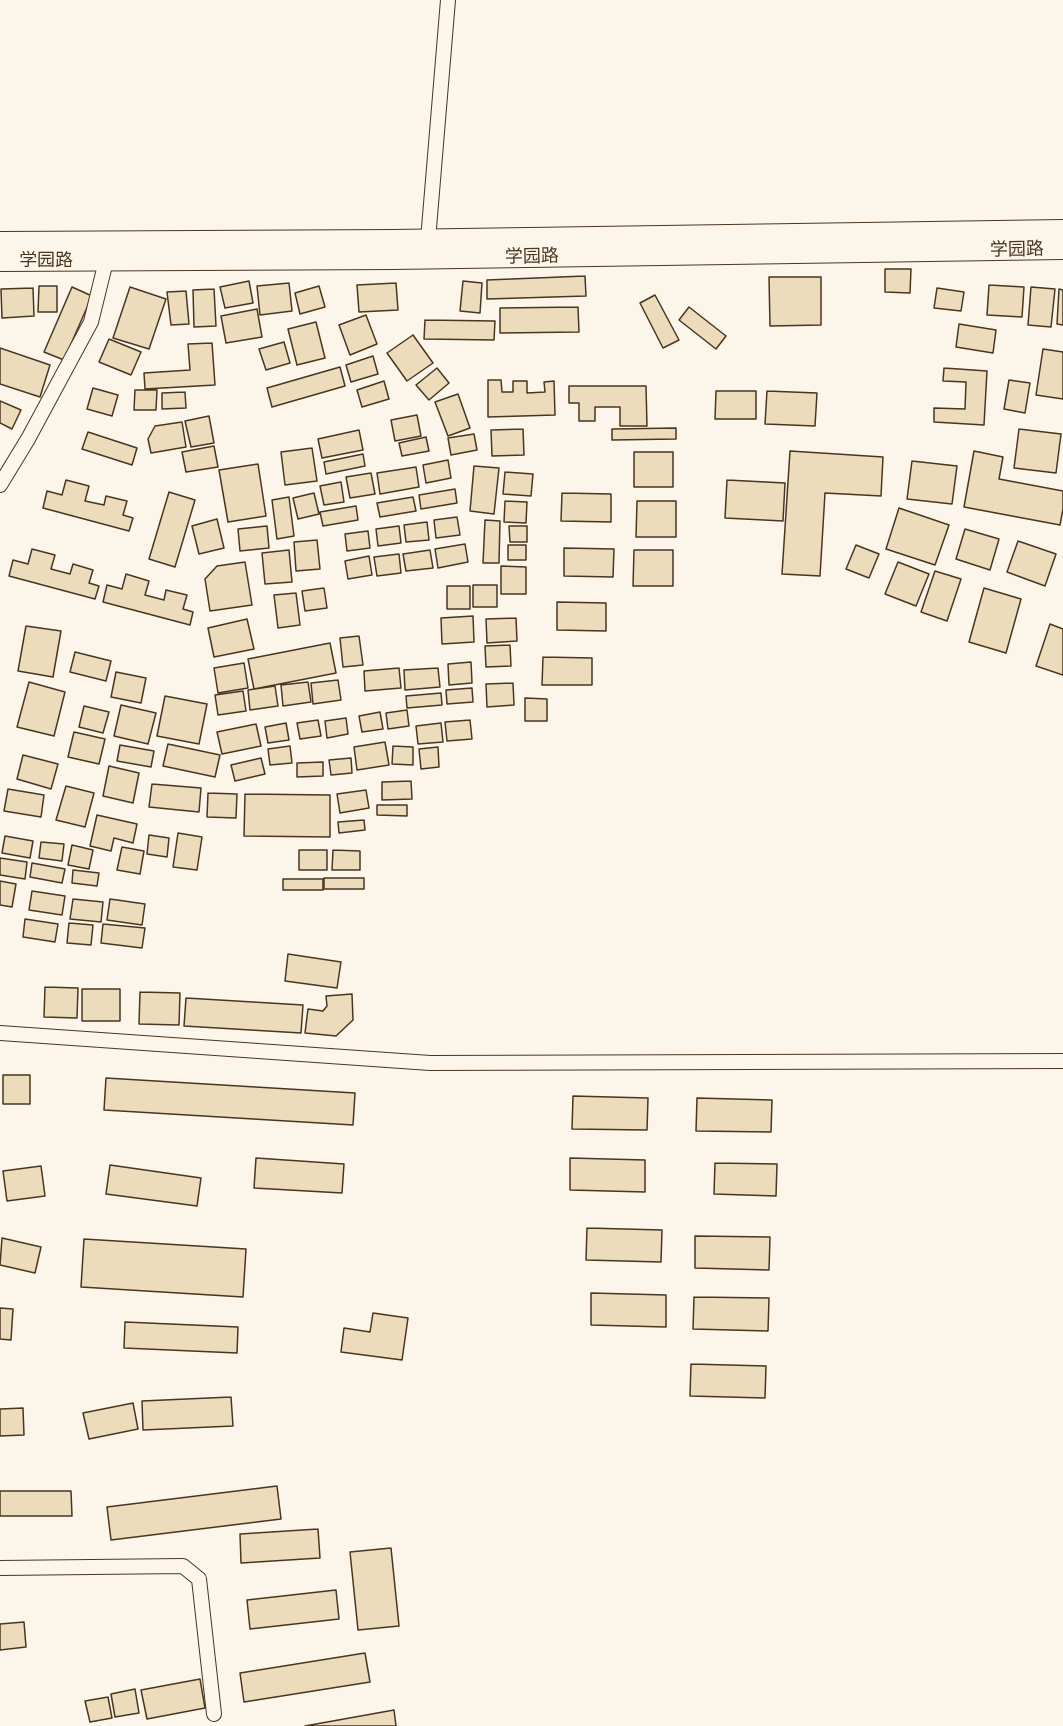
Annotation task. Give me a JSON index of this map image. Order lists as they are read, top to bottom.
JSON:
{
  "streets": {
    "main road": ["学园路"]
  }
}
